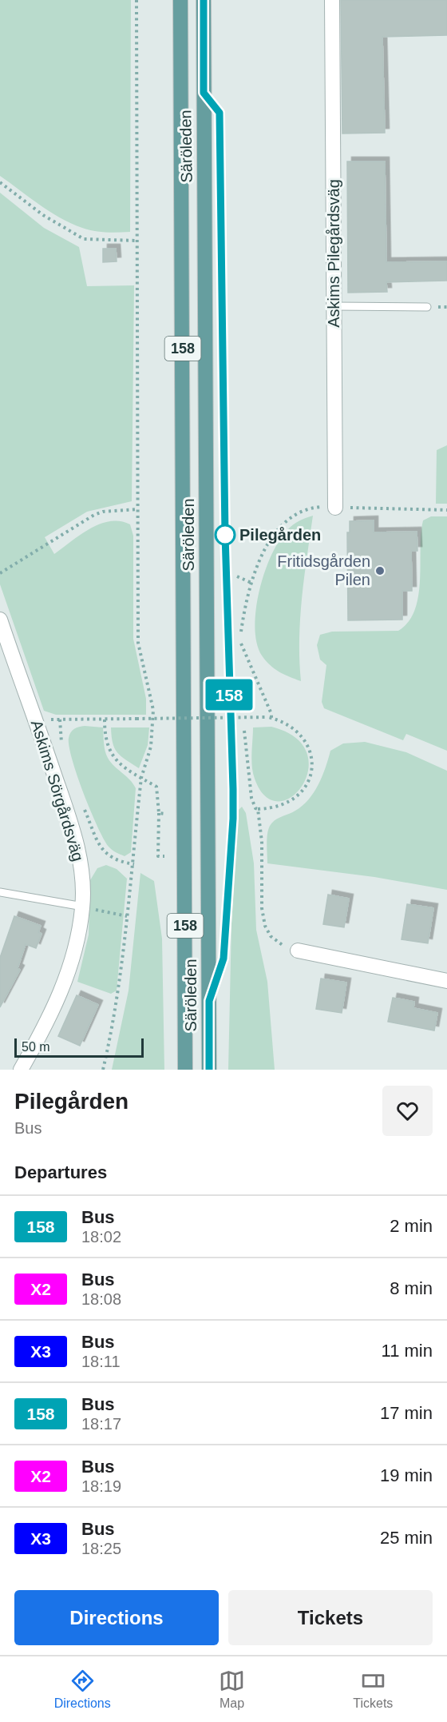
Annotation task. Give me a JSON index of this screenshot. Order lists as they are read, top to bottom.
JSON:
{
  "streets": {
    "main road": ["Säröleden", "158"],
    "street": ["Askims Pilegårdsväg", "Askims Sörgårdsväg"]
  },
  "places": ["Pilegården", "Fritidsgården Pilen"],
  "lines": ["bus line 158"],
  "scale_bar": "50 m",
  "page": {
    "on_map": "158",
    "scale": "50 m",
    "heading": [
      ["Pilegården", "Bus"],
      "Departures"
    ],
    "list": [
      {
        "mark": "158",
        "name": "Bus",
        "note": "18:02",
        "value": "2 min"
      },
      {
        "mark": "X2",
        "name": "Bus",
        "note": "18:08",
        "value": "8 min"
      },
      {
        "mark": "X3",
        "name": "Bus",
        "note": "18:11",
        "value": "11 min"
      },
      {
        "mark": "158",
        "name": "Bus",
        "note": "18:17",
        "value": "17 min"
      },
      {
        "mark": "X2",
        "name": "Bus",
        "note": "18:19",
        "value": "19 min"
      },
      {
        "mark": "X3",
        "name": "Bus",
        "note": "18:25",
        "value": "25 min"
      }
    ],
    "buttons": ["Directions", "Tickets"],
    "tabs": ["Directions", "Map", "Tickets"]
  }
}
